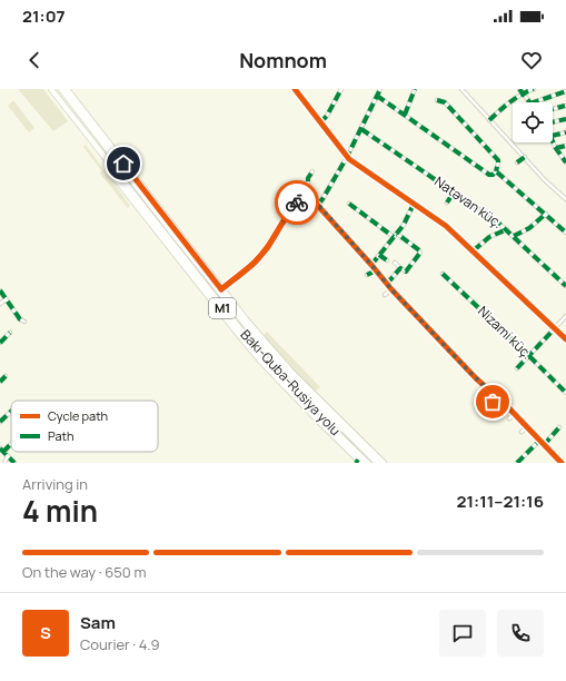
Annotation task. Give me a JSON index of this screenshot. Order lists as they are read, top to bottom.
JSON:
{
  "streets": {
    "highway": ["M1", "Bakı-Quba-Rusiya yolu"],
    "street": ["Natəvan küç.", "Nizami küç."]
  },
  "legend": ["Cycle path", "Path"],
  "page": {
    "status": "21:07",
    "header": "Nomnom",
    "heading": ["4 min", "Arriving in", "21:11–21:16"],
    "panel": ["Sam", "Courier · 4.9"],
    "bar": "On the way · 650 m",
    "round": "S"
  }
}
